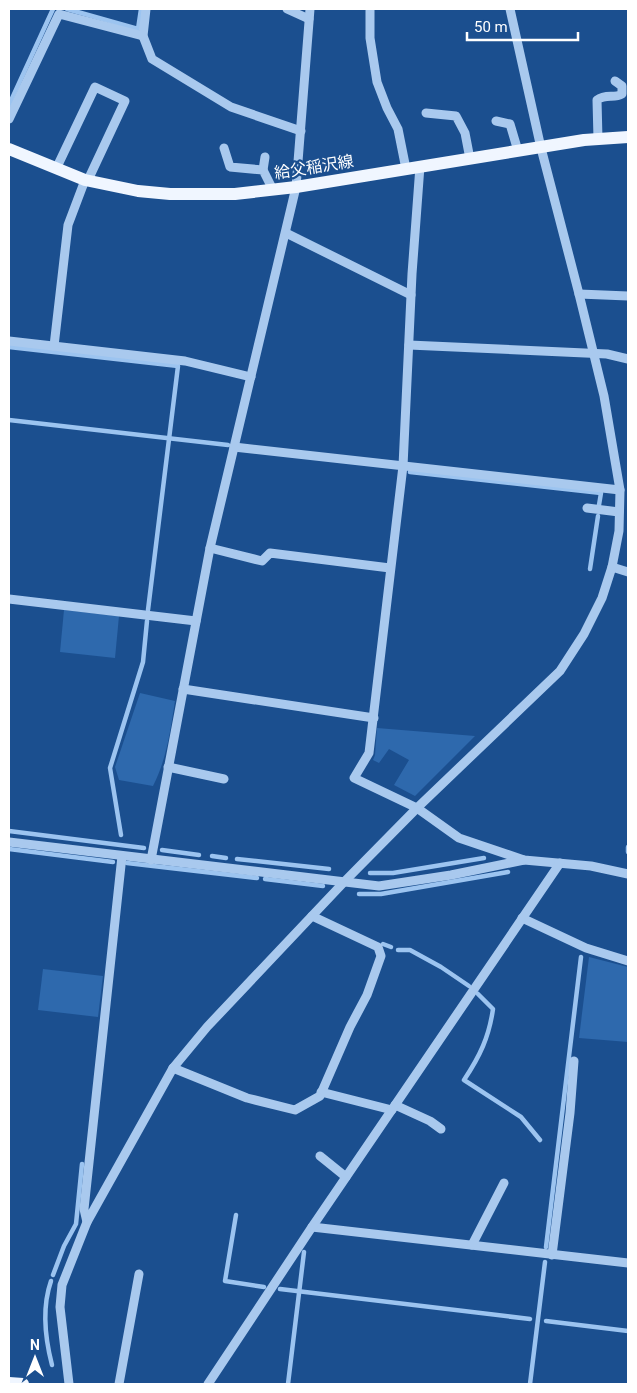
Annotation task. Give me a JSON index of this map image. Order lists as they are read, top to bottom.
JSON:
{
  "streets": {
    "main road": ["給父稲沢線"]
  },
  "scale_bar": "50 m",
  "north": "top"
}
